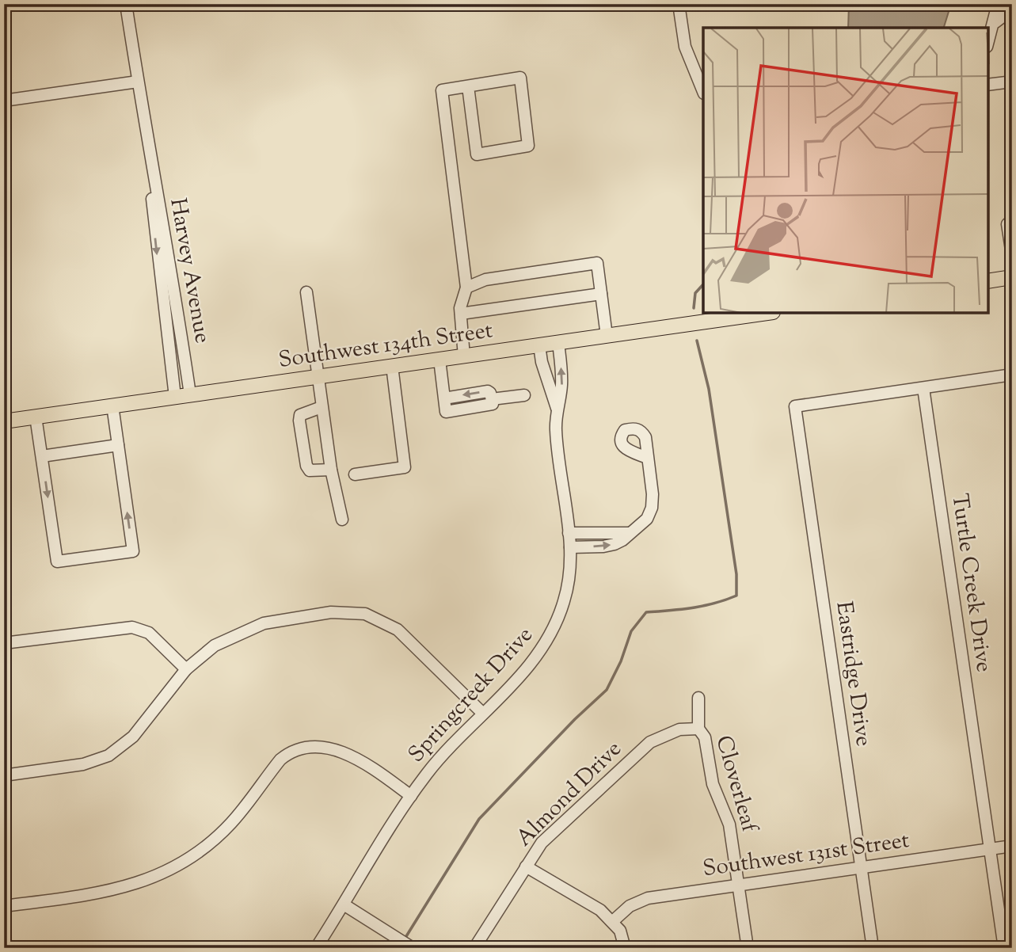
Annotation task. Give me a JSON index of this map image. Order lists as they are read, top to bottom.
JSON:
{
  "streets": {
    "main road": ["Southwest 134th Street"],
    "street": [
      "Harvey Avenue",
      "Turtle Creek Drive",
      "Eastridge Drive",
      "Springcreek Drive",
      "Cloverleaf",
      "Almond Drive",
      "Southwest 131st Street"
    ]
  },
  "crossings": [
    ["Harvey Avenue", "Southwest 134th Street"],
    ["Southwest 134th Street", "Springcreek Drive"],
    ["Turtle Creek Drive", "Eastridge Drive"],
    ["Turtle Creek Drive", "Southwest 131st Street"],
    ["Eastridge Drive", "Southwest 131st Street"],
    ["Cloverleaf", "Almond Drive"],
    ["Cloverleaf", "Southwest 131st Street"]
  ]
}
